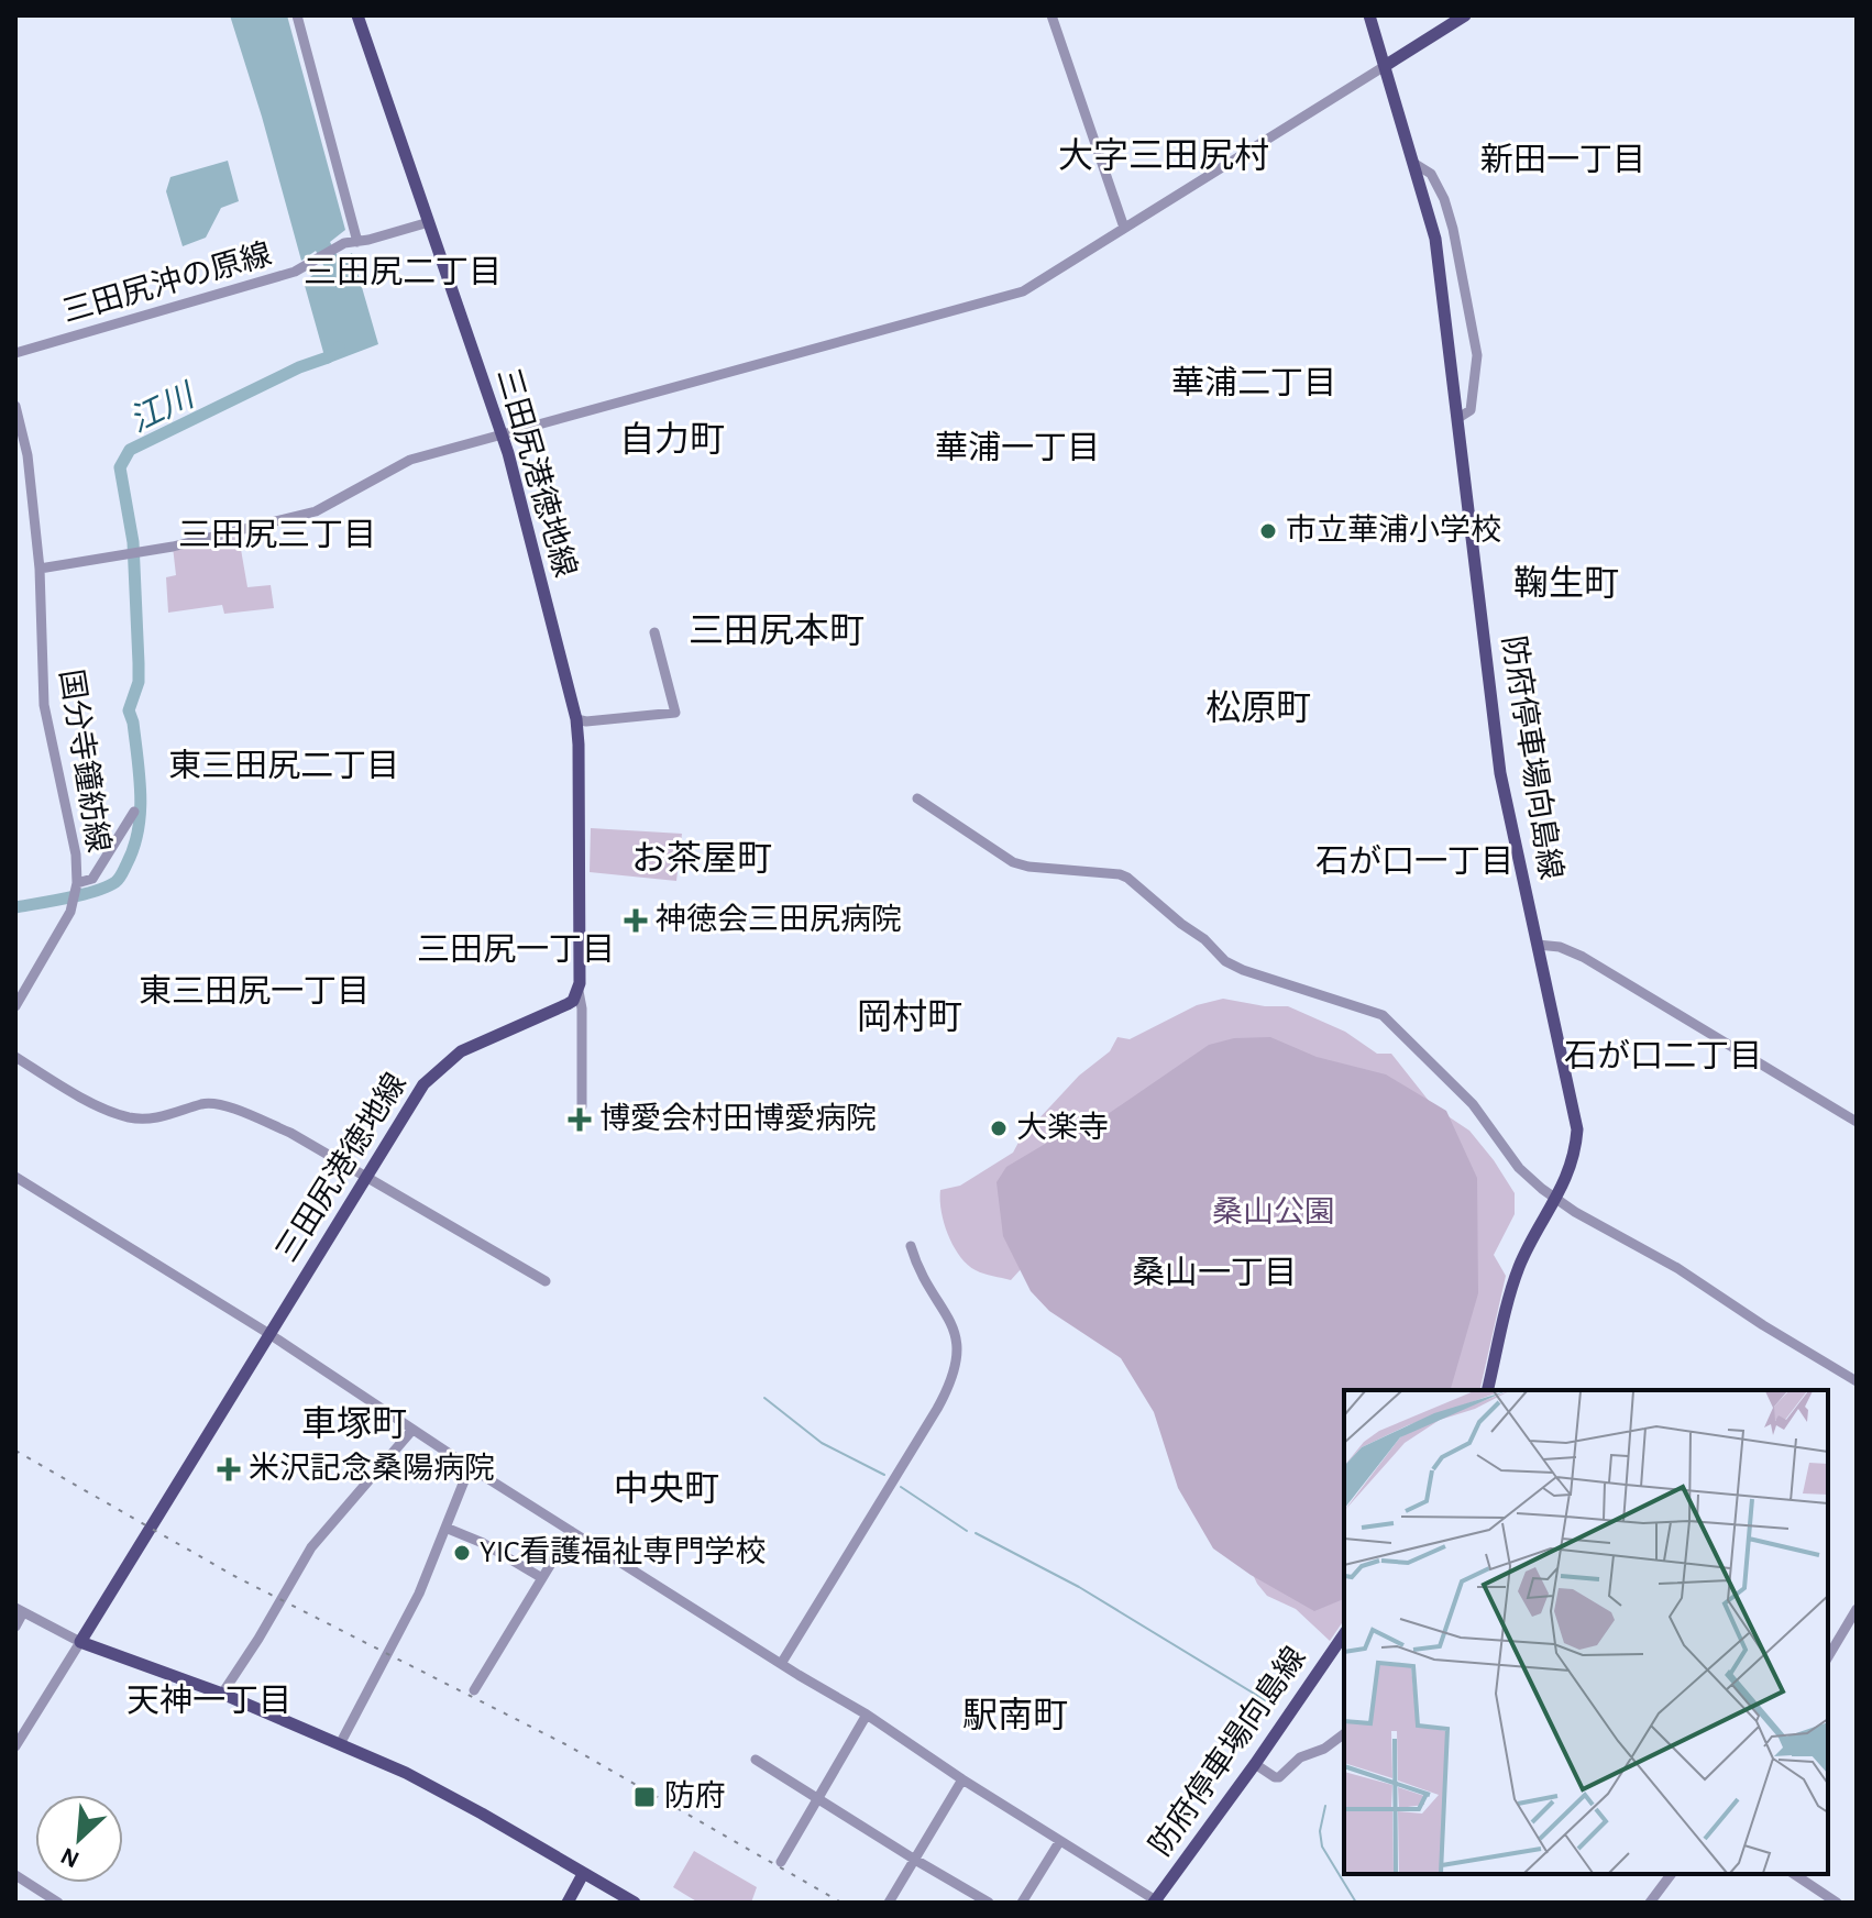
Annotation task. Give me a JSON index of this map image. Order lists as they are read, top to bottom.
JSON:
{
  "streets": {
    "main road": ["三田尻港徳地線", "防府停車場向島線"],
    "street": ["三田尻沖の原線", "国分寺鐘紡線"]
  },
  "crossings": [
    ["三田尻沖の原線", "三田尻港徳地線"]
  ],
  "districts": [
    "大字三田尻村",
    "新田一丁目",
    "三田尻二丁目",
    "華浦二丁目",
    "自力町",
    "華浦一丁目",
    "三田尻三丁目",
    "鞠生町",
    "三田尻本町",
    "松原町",
    "東三田尻二丁目",
    "お茶屋町",
    "石が口一丁目",
    "三田尻一丁目",
    "東三田尻一丁目",
    "岡村町",
    "石が口二丁目",
    "桑山一丁目",
    "車塚町",
    "中央町",
    "天神一丁目",
    "駅南町"
  ],
  "water": ["江川"],
  "parks": ["桑山公園"],
  "places": {
    "other": ["市立華浦小学校", "大楽寺", "YIC看護福祉専門学校"],
    "health": ["神徳会三田尻病院", "博愛会村田博愛病院", "米沢記念桑陽病院"],
    "transit": ["防府"]
  },
  "north": "bottom left"
}
